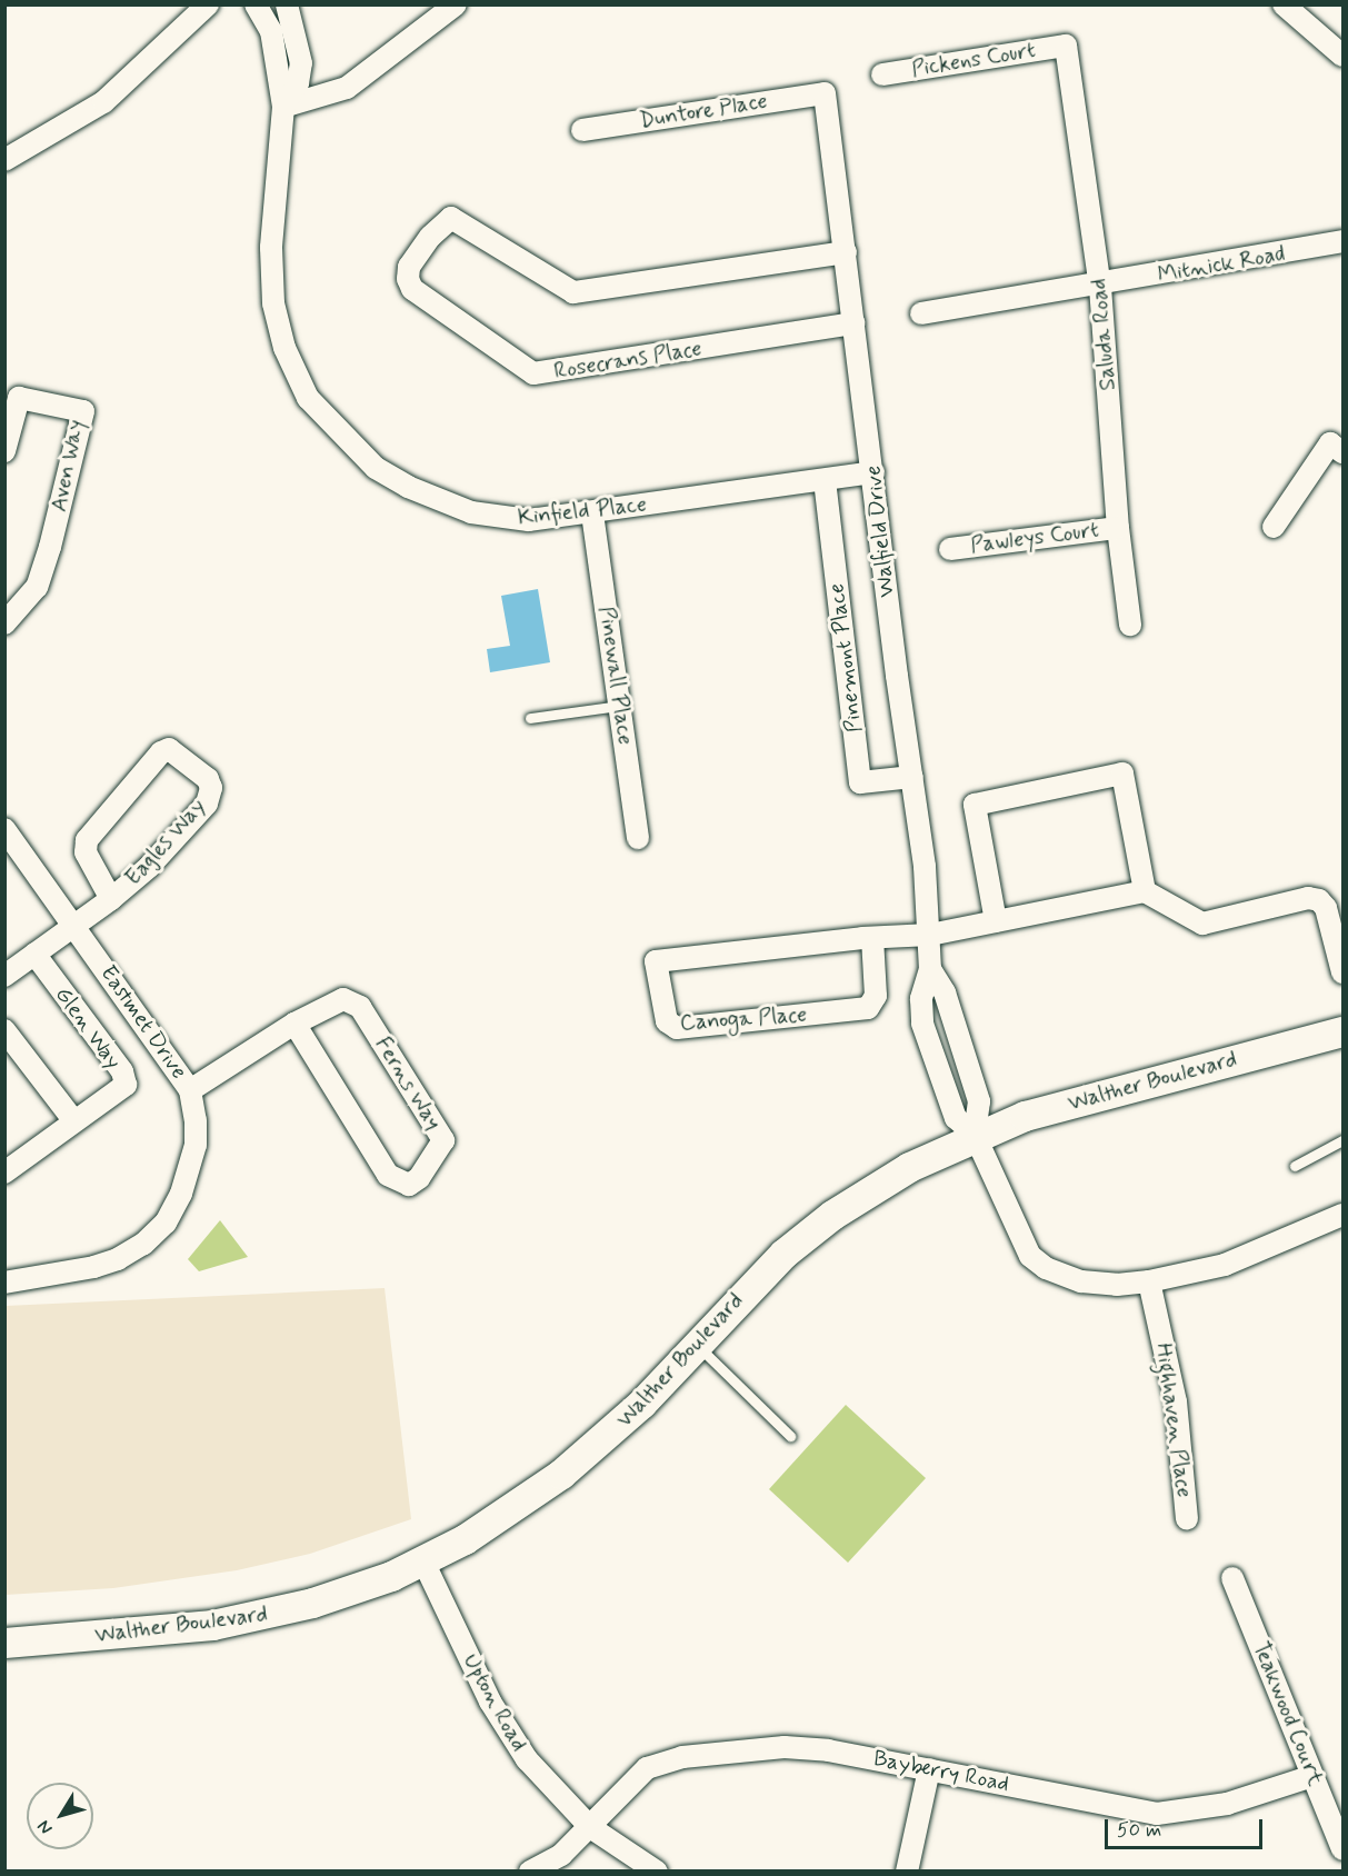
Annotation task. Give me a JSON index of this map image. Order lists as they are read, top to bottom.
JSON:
{
  "streets": {
    "main road": ["Walther Boulevard"],
    "street": [
      "Pickens Court",
      "Duntore Place",
      "Mitnick Road",
      "Saluda Road",
      "Rosecrans Place",
      "Aven Way",
      "Kinfield Place",
      "Walfield Drive",
      "Pawleys Court",
      "Pinemont Place",
      "Pinewall Place",
      "Eagles Way",
      "Canoga Place",
      "Eastmet Drive",
      "Glen Way",
      "Ferns Way",
      "Highhaven Place",
      "Upton Road",
      "Teakwood Court",
      "Bayberry Road"
    ]
  },
  "crossings": [
    ["Pickens Court", "Saluda Road"],
    ["Duntore Place", "Walfield Drive"],
    ["Mitnick Road", "Saluda Road"],
    ["Saluda Road", "Pawleys Court"],
    ["Rosecrans Place", "Walfield Drive"],
    ["Kinfield Place", "Walfield Drive"],
    ["Kinfield Place", "Pinemont Place"],
    ["Kinfield Place", "Pinewall Place"],
    ["Walfield Drive", "Pinemont Place"],
    ["Walfield Drive", "Canoga Place"],
    ["Walfield Drive", "Walther Boulevard"],
    ["Eagles Way", "Eastmet Drive"],
    ["Eastmet Drive", "Ferns Way"],
    ["Walther Boulevard", "Upton Road"],
    ["Upton Road", "Bayberry Road"],
    ["Teakwood Court", "Bayberry Road"]
  ],
  "scale_bar": "50 m",
  "north": "bottom left"
}
